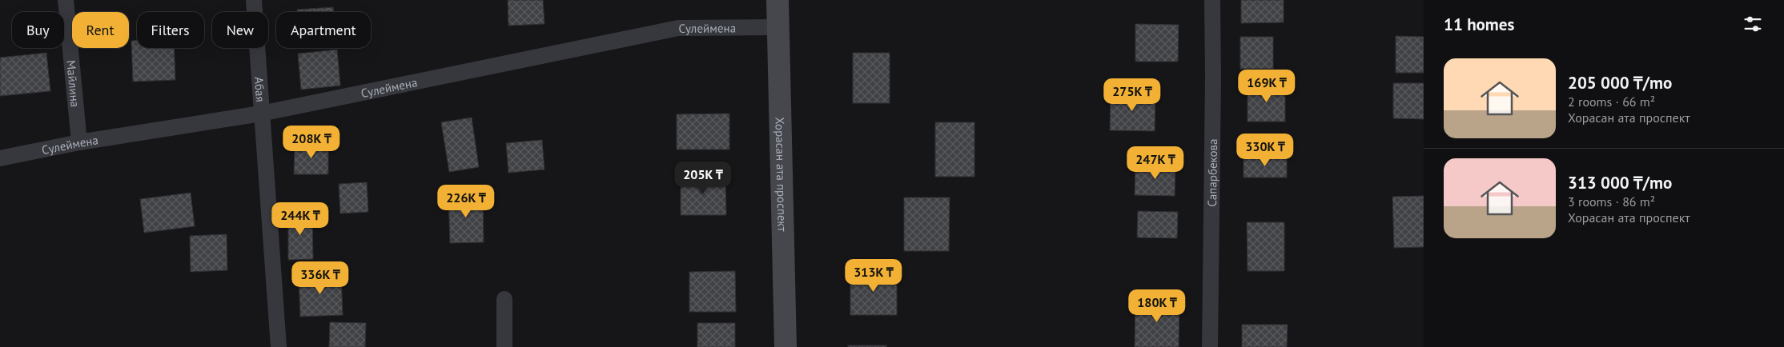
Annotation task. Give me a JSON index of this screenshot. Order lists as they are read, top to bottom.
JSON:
{
  "streets": {
    "main road": ["Хорасан ата проспект"],
    "street": [
      "Сулеймена",
      "Майлина",
      "Абая",
      "Сапарбекова"
    ]
  },
  "crossings": [
    ["Сулеймена", "Майлина"],
    ["Сулеймена", "Абая"],
    ["Сулеймена", "Хорасан ата проспект"]
  ],
  "page": {
    "heading": "11 homes",
    "chip": [
      "Buy",
      "Rent",
      "Filters",
      "New",
      "Apartment"
    ],
    "list": [
      {
        "name": "205 000 ₸/mo",
        "note": "2 rooms · 66 m² · Хорасан ата проспект"
      },
      {
        "name": "313 000 ₸/mo",
        "note": "3 rooms · 86 m² · Хорасан ата проспект"
      }
    ],
    "price": [
      "169K ₸",
      "275K ₸",
      "208K ₸",
      "330K ₸",
      "247K ₸",
      "205K ₸",
      "226K ₸",
      "244K ₸",
      "313K ₸",
      "336K ₸",
      "180K ₸"
    ]
  }
}
